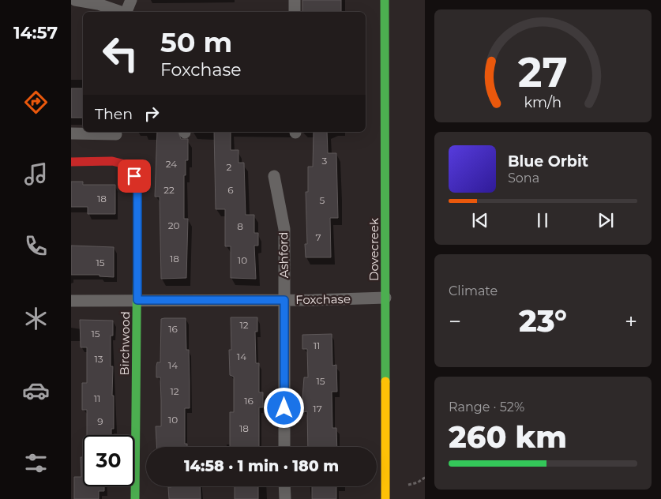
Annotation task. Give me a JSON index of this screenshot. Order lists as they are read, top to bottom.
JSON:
{
  "streets": {
    "street": [
      "Dovecreek",
      "Ashford",
      "Foxchase",
      "Birchwood"
    ]
  },
  "crossings": [
    ["Dovecreek", "Foxchase"],
    ["Ashford", "Foxchase"],
    ["Foxchase", "Birchwood"]
  ],
  "house_numbers": [
    "3",
    "24",
    "2",
    "22",
    "6",
    "18",
    "5",
    "20",
    "8",
    "7",
    "18",
    "10",
    "15",
    "12",
    "16",
    "15",
    "11",
    "14",
    "13",
    "14",
    "15",
    "12",
    "11",
    "16",
    "17",
    "10",
    "9",
    "18"
  ],
  "page": {
    "tabs": "14:57",
    "turn": ["50 m", "Foxchase"],
    "then": "Then",
    "song": ["Blue Orbit", "Sona"],
    "tile": [
      "Climate",
      ["Range · 52%", "260 km"]
    ],
    "heat": ["−", "23°", "+"],
    "limit": "30",
    "trip": "14:58 · 1 min · 180 m",
    "gauge": ["27", "km/h"]
  }
}
